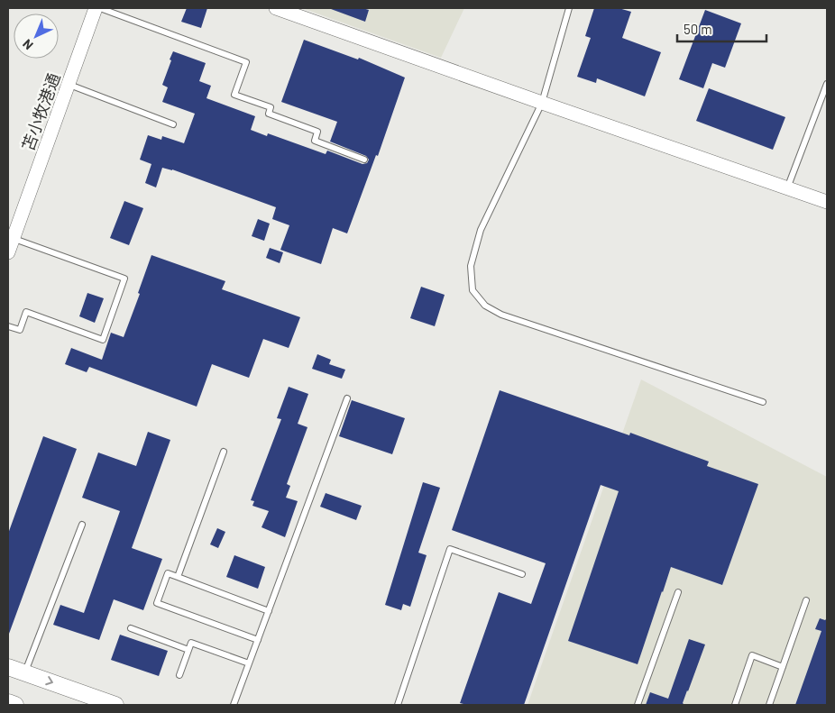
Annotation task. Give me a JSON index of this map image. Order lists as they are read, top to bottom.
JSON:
{
  "streets": {
    "street": ["苫小牧港通"]
  },
  "scale_bar": "50 m",
  "north": "bottom left"
}
